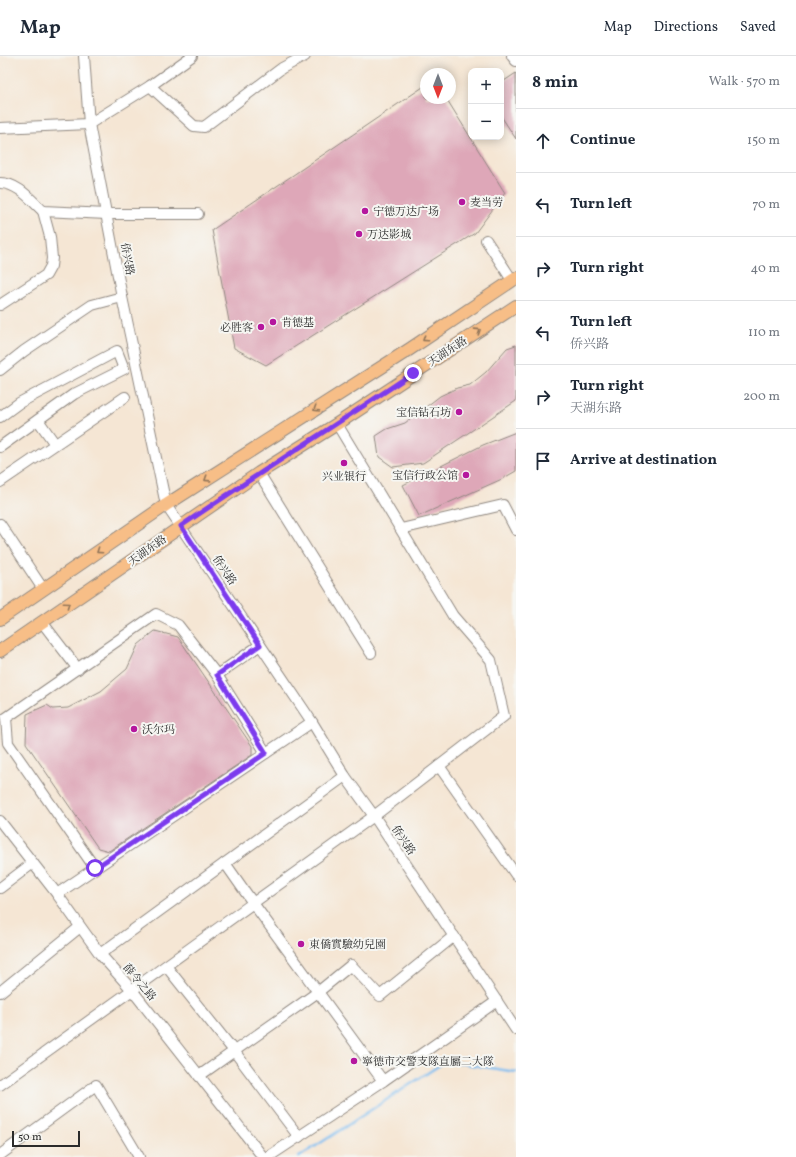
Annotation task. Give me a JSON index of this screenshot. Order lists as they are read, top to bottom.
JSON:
{
  "streets": {
    "main road": ["天湖东路"],
    "street": ["侨兴路", "薛令之路"]
  },
  "crossings": [
    ["侨兴路", "天湖东路"]
  ],
  "places": [
    "麦当劳",
    "宁德万达广场",
    "万达影城",
    "肯德基",
    "必胜客",
    "宝信钻石坊",
    "兴业银行",
    "宝信行政公馆",
    "沃尔玛",
    "東僑實驗幼兒園",
    "寧德市交警支隊直屬二大隊"
  ],
  "scale_bar": "50 m",
  "north": "bottom",
  "page": {
    "header": "Map",
    "nav": ["Map", "Directions", "Saved"],
    "heading": ["8 min", "Walk · 570 m"],
    "map_buttons": ["+", "−"],
    "list": [
      ["Continue", "150 m"],
      ["Turn left", "70 m"],
      ["Turn right", "40 m"],
      ["Turn left", "侨兴路", "110 m"],
      ["Turn right", "天湖东路", "200 m"],
      "Arrive at destination"
    ],
    "scale": "50 m"
  }
}
